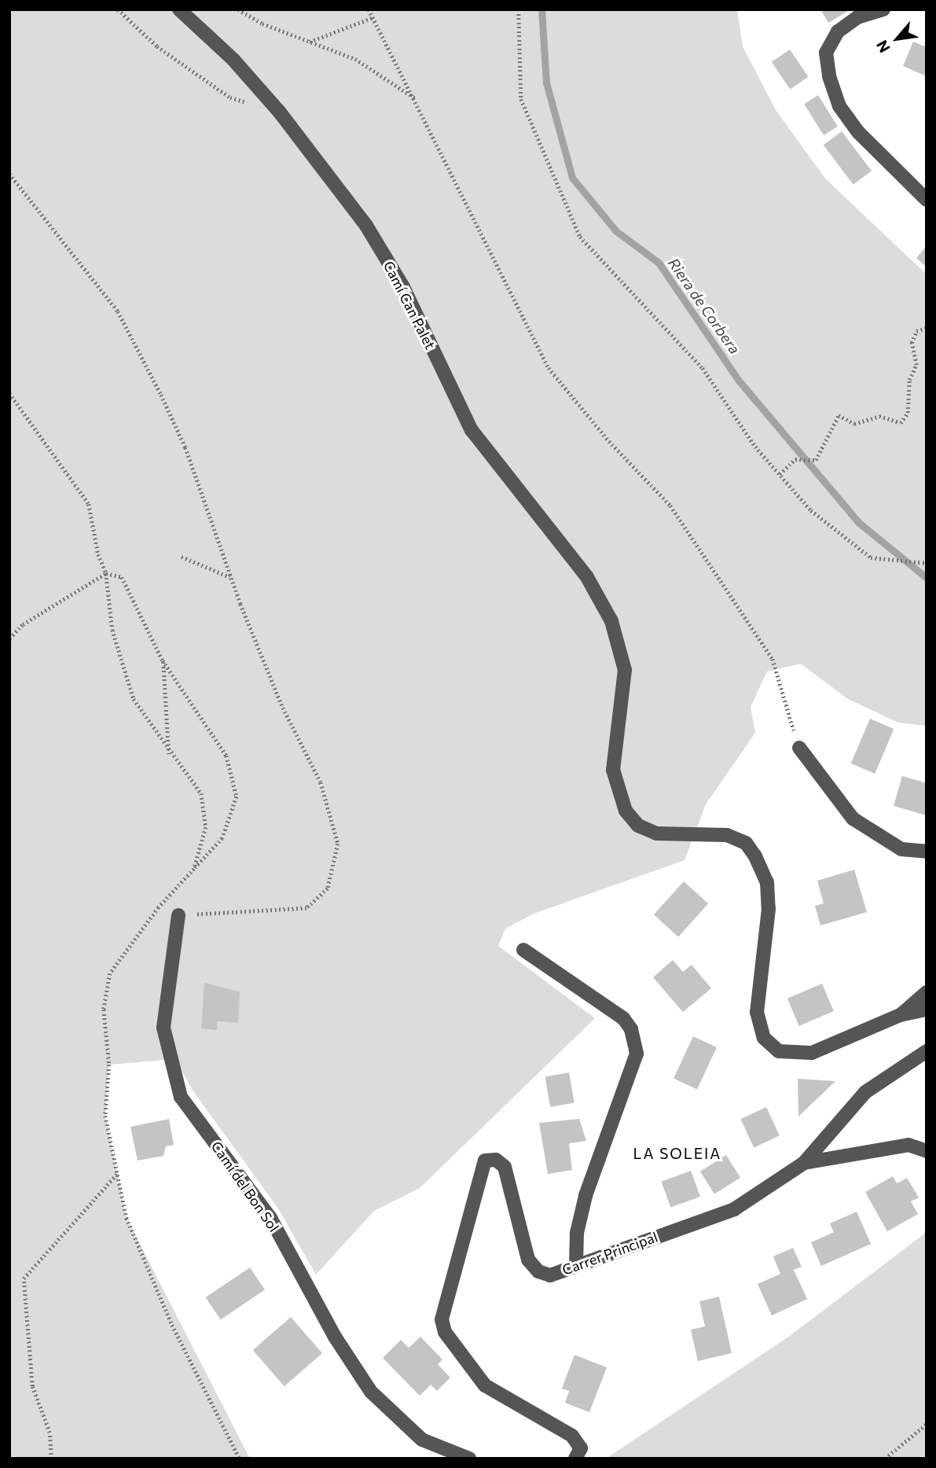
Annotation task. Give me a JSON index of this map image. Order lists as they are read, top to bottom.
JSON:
{
  "streets": {
    "street": ["Camí Can Palet", "Camí del Bon Sol", "Carrer Principal"]
  },
  "districts": ["LA SOLEIA"],
  "water": ["Riera de Corbera"],
  "north": "bottom left"
}
